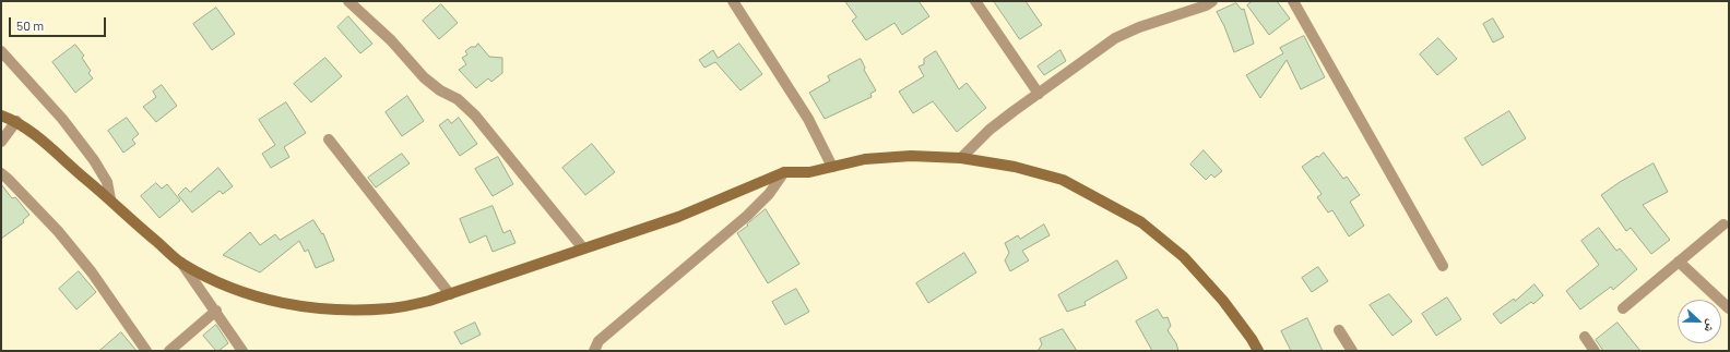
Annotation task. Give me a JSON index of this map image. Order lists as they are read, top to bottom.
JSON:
{
  "scale_bar": "50 m",
  "north": "right"
}
